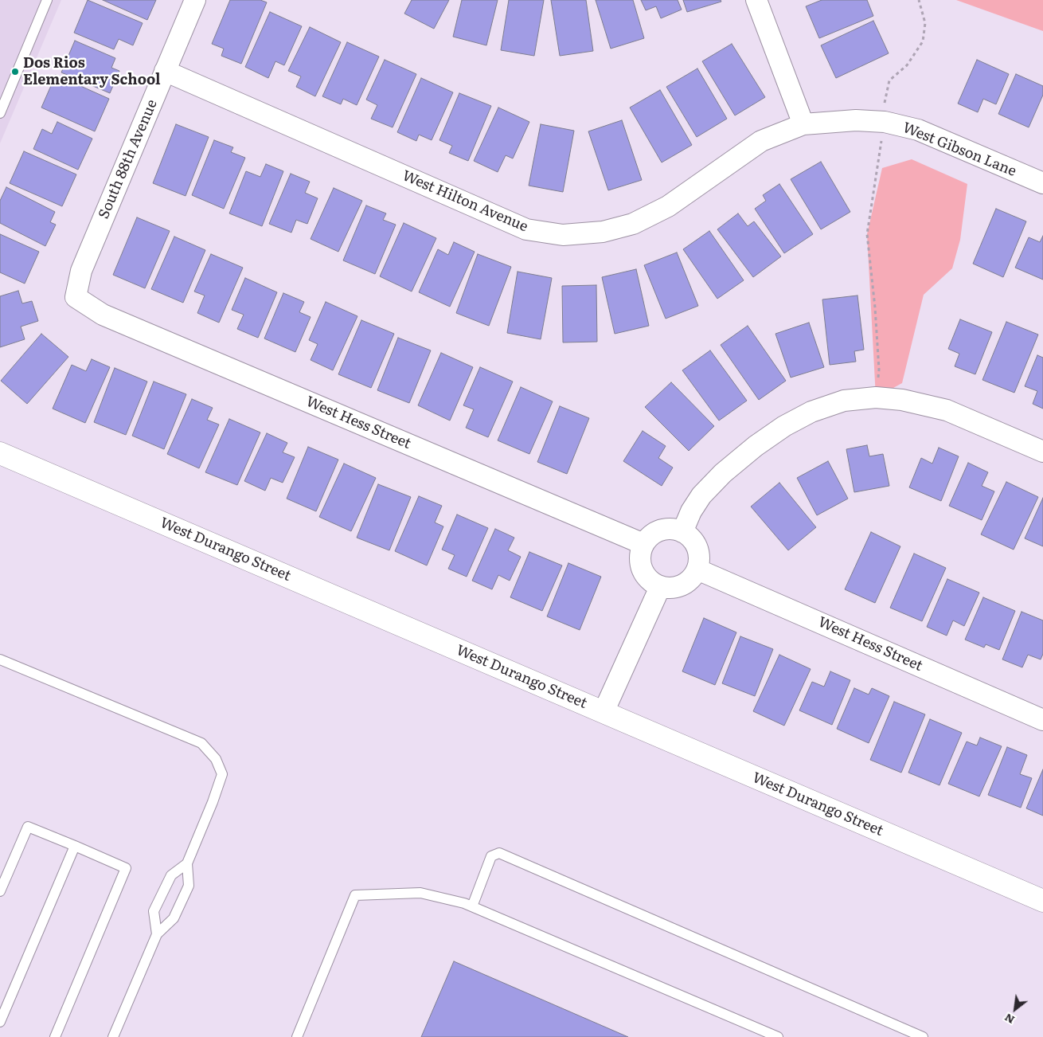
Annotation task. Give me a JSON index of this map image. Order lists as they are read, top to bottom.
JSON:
{
  "streets": {
    "street": [
      "West Gibson Lane",
      "South 88th Avenue",
      "West Hilton Avenue",
      "West Hess Street",
      "West Durango Street"
    ]
  },
  "crossings": [
    ["West Gibson Lane", "West Hilton Avenue"],
    ["South 88th Avenue", "West Hilton Avenue"],
    ["South 88th Avenue", "West Hess Street"]
  ],
  "places": ["Dos Rios Elementary School"],
  "north": "bottom left"
}
